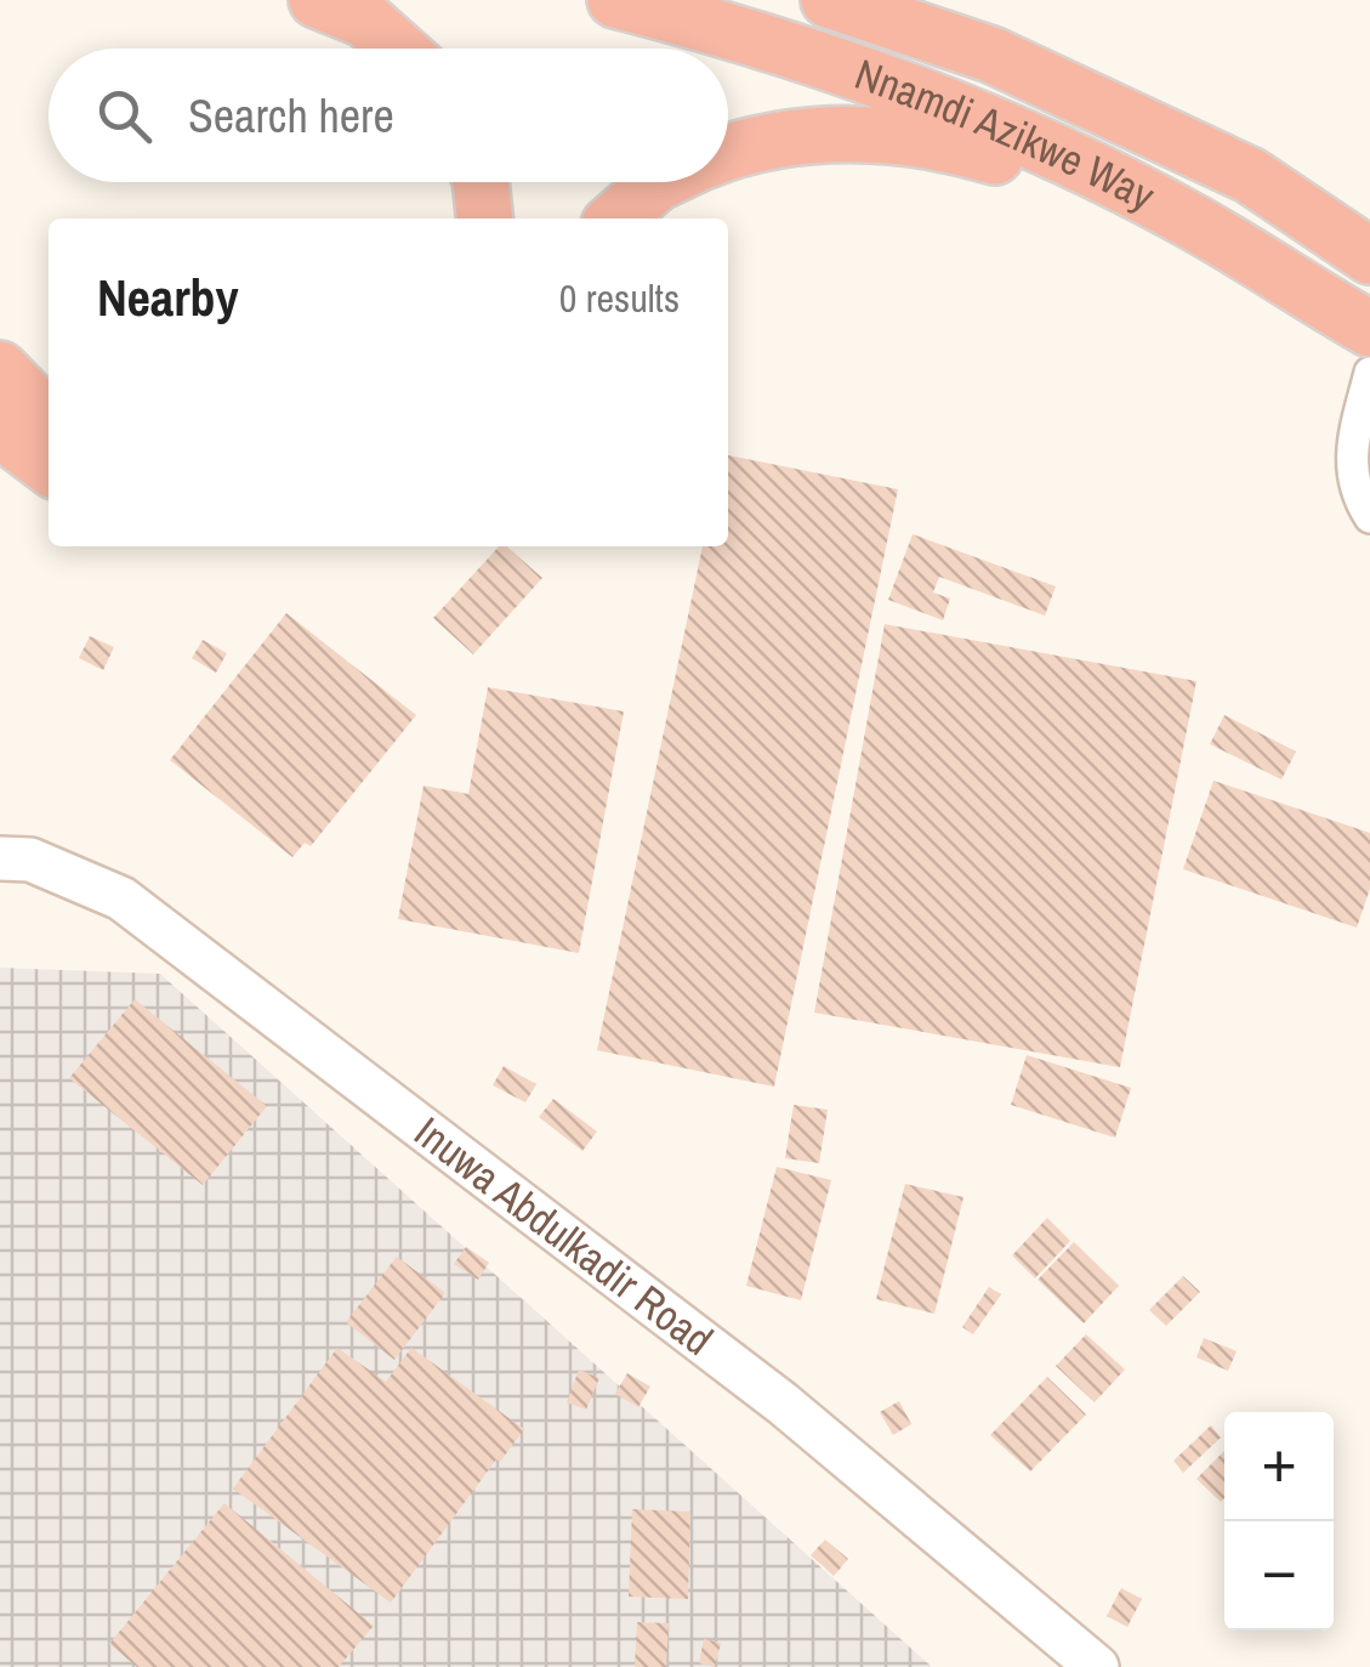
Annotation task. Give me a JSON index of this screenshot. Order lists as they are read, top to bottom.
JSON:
{
  "streets": {
    "highway": ["Nnamdi Azikwe Way"],
    "street": ["Inuwa Abdulkadir Road"]
  },
  "page": {
    "search": "Search here",
    "heading": ["Nearby", "0 results"],
    "map_buttons": ["+", "−"]
  }
}
